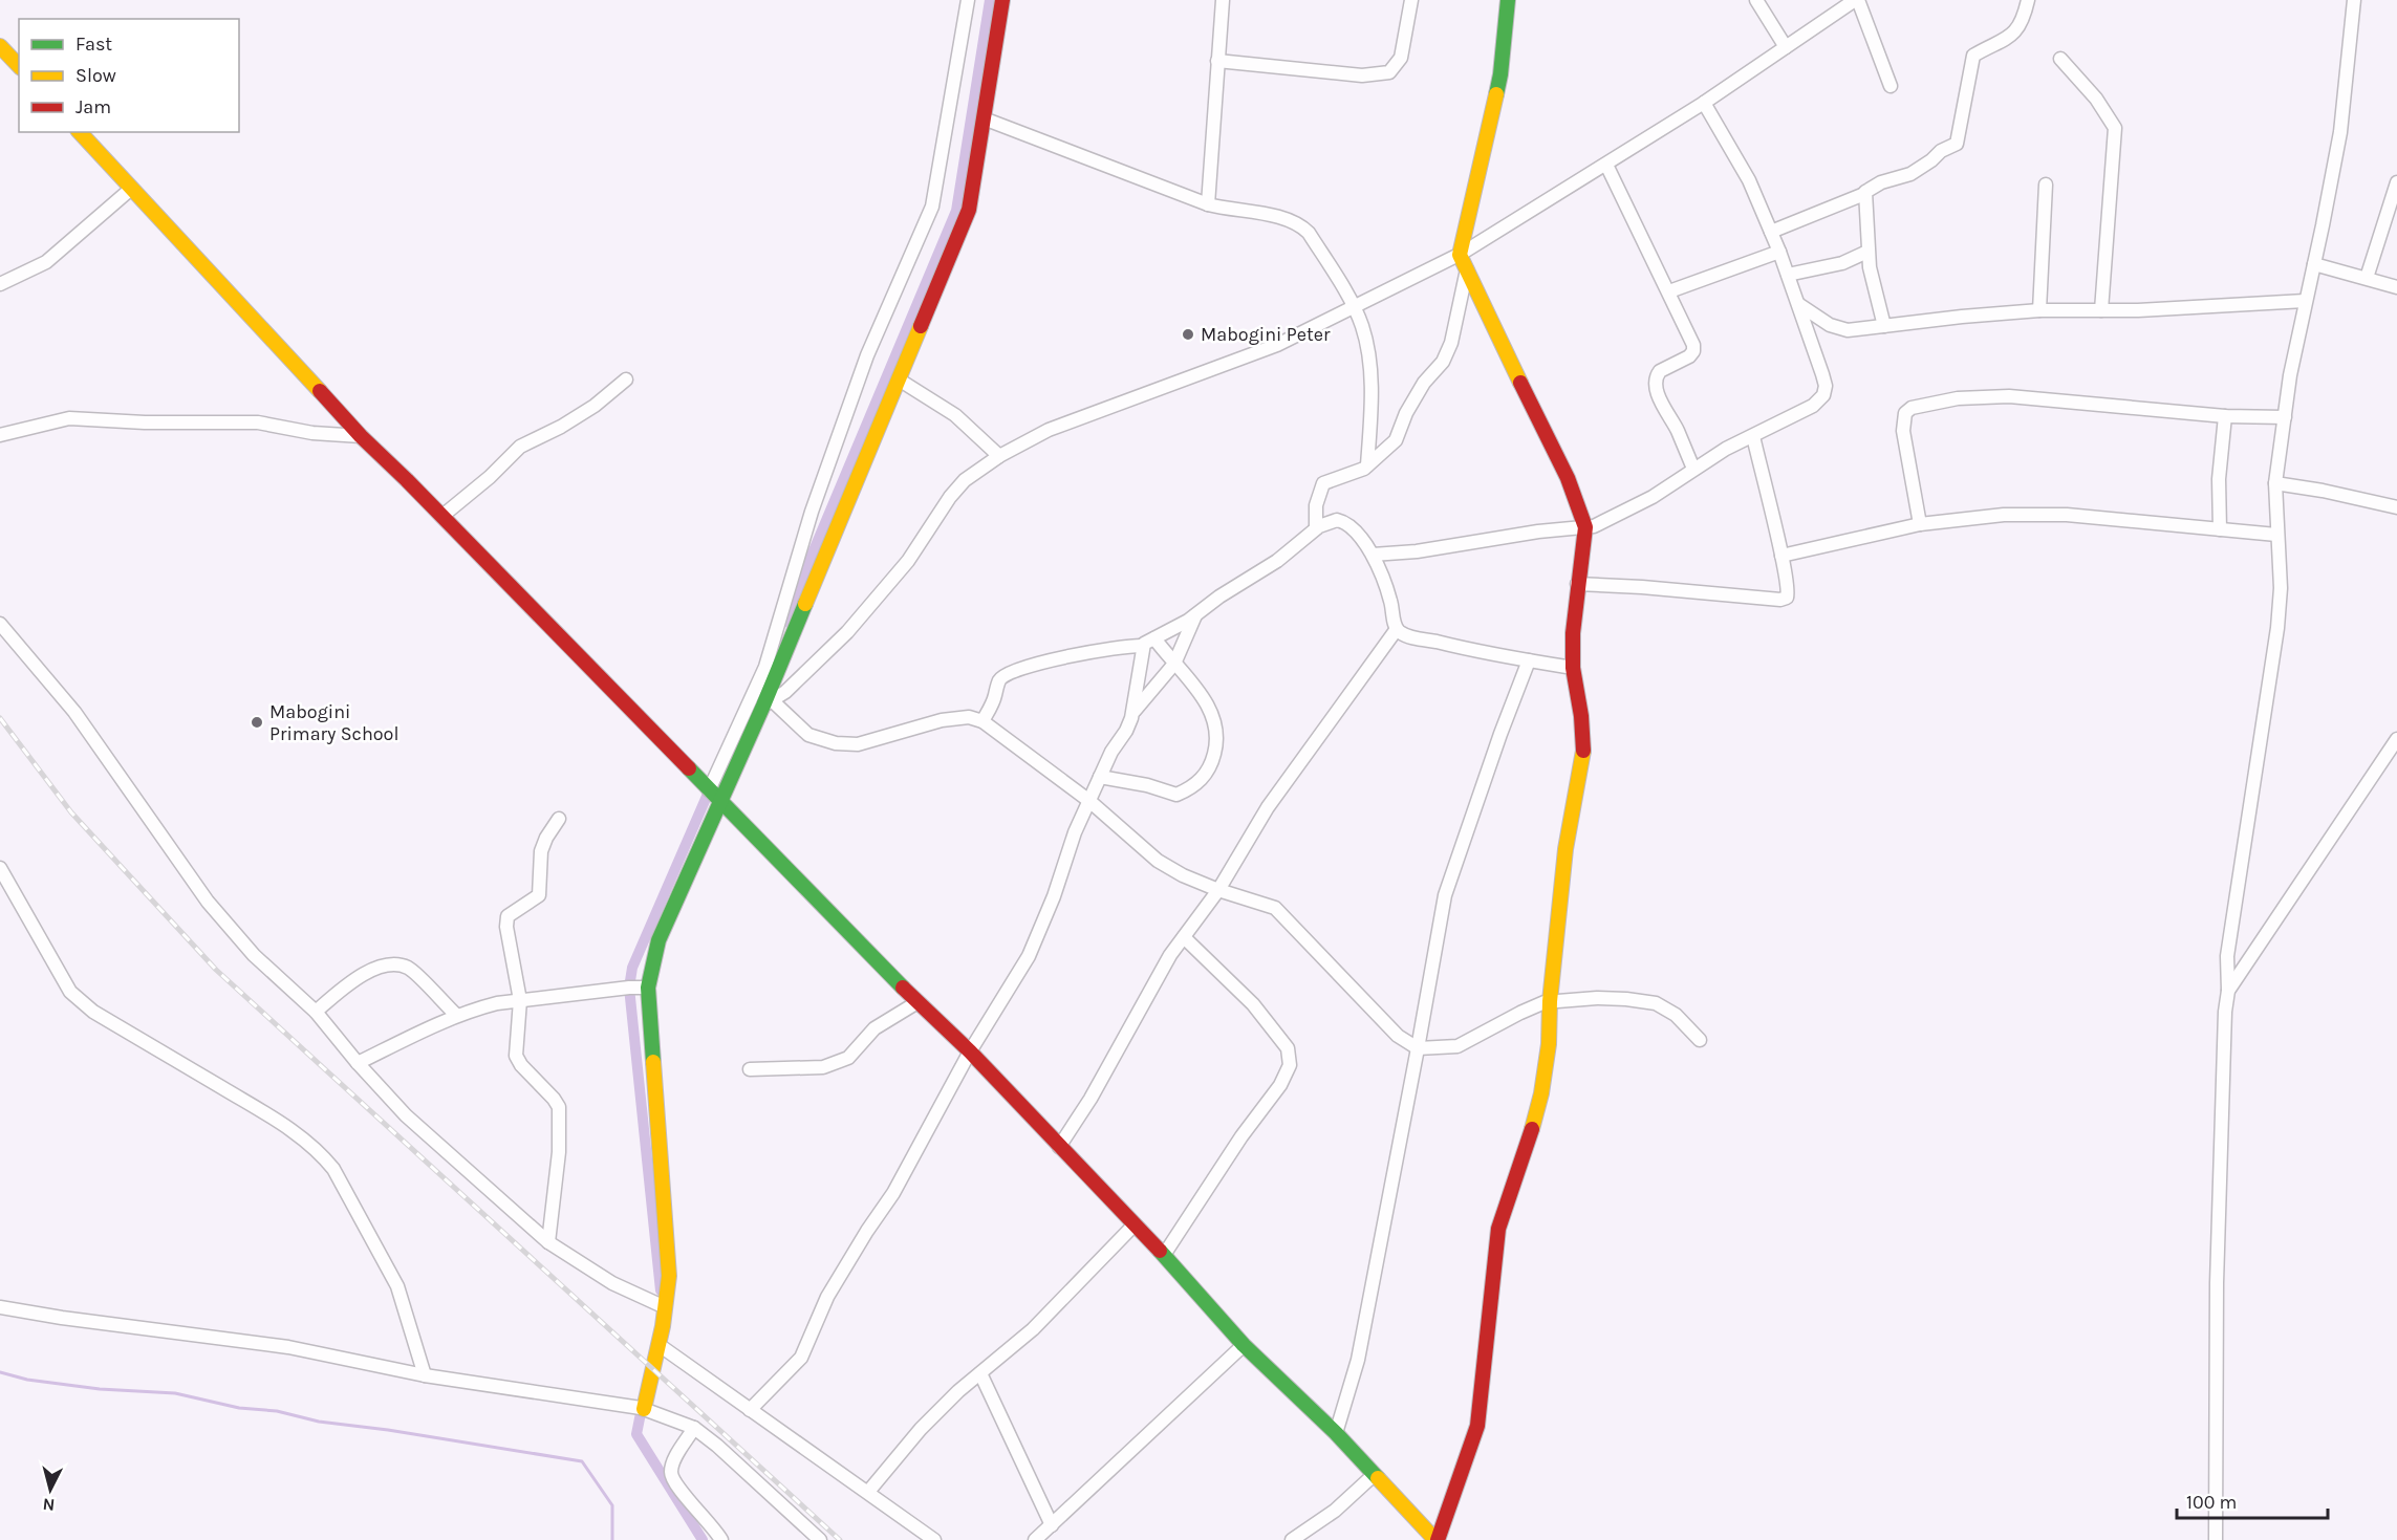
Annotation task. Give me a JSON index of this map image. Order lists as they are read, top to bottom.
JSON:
{
  "places": ["Mabogini Peter", "Mabogini Primary School"],
  "legend": ["Fast", "Slow", "Jam"],
  "scale_bar": "100 m",
  "north": "bottom"
}
